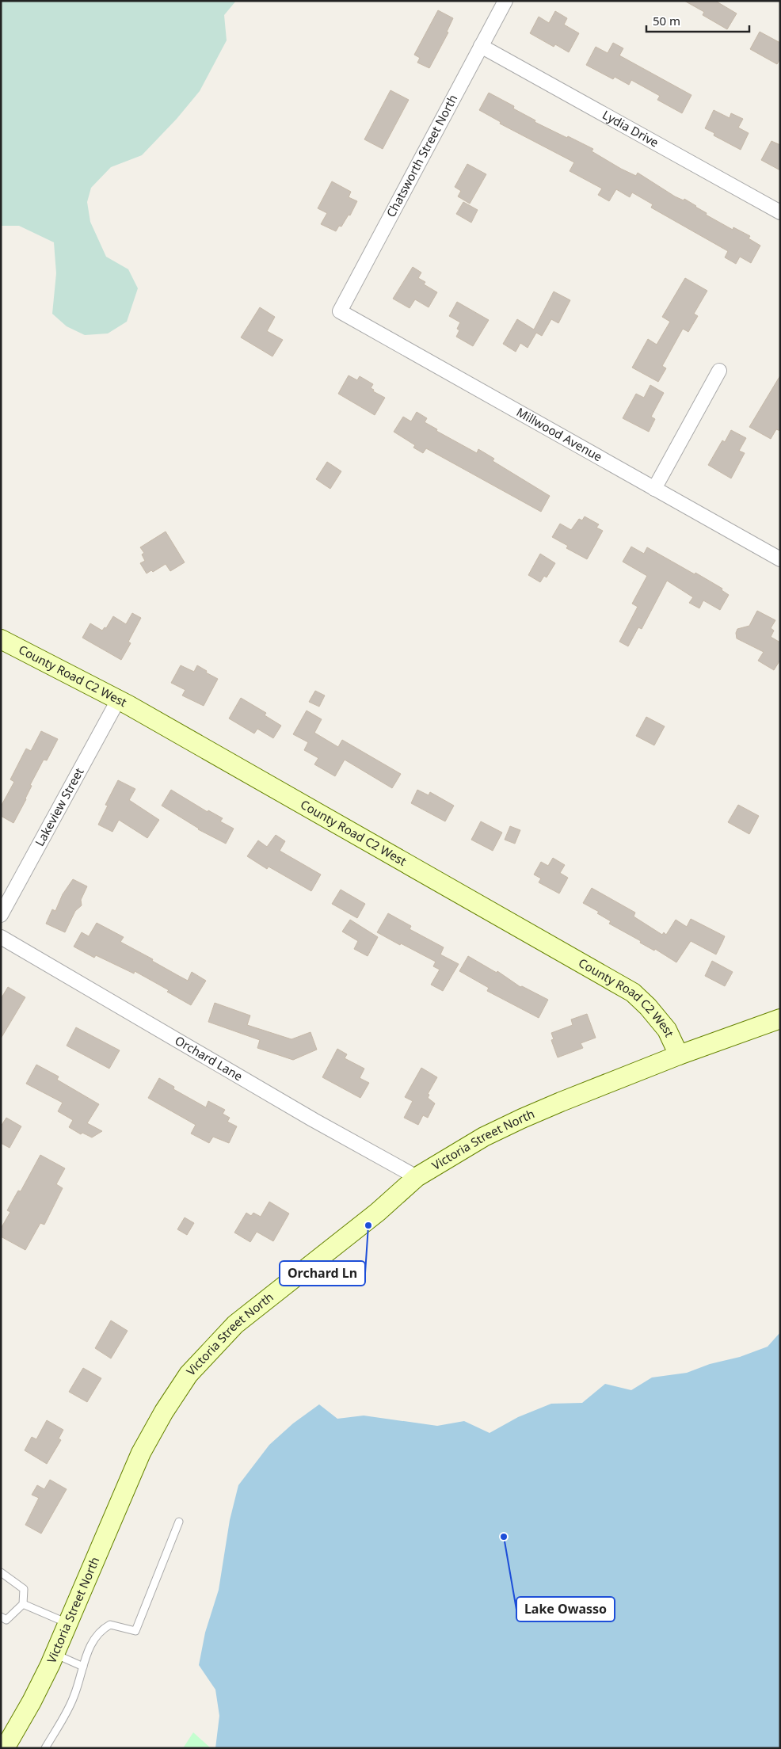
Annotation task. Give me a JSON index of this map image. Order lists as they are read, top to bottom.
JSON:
{
  "streets": {
    "street": [
      "Lydia Drive",
      "Chatsworth Street North",
      "Millwood Avenue",
      "County Road C2 West",
      "Lakeview Street",
      "Orchard Lane",
      "Victoria Street North"
    ]
  },
  "crossings": [
    ["Lydia Drive", "Chatsworth Street North"],
    ["Chatsworth Street North", "Millwood Avenue"],
    ["County Road C2 West", "Lakeview Street"],
    ["County Road C2 West", "Victoria Street North"],
    ["Orchard Lane", "Victoria Street North"]
  ],
  "places": ["Orchard Ln", "Lake Owasso"],
  "scale_bar": "50 m"
}
